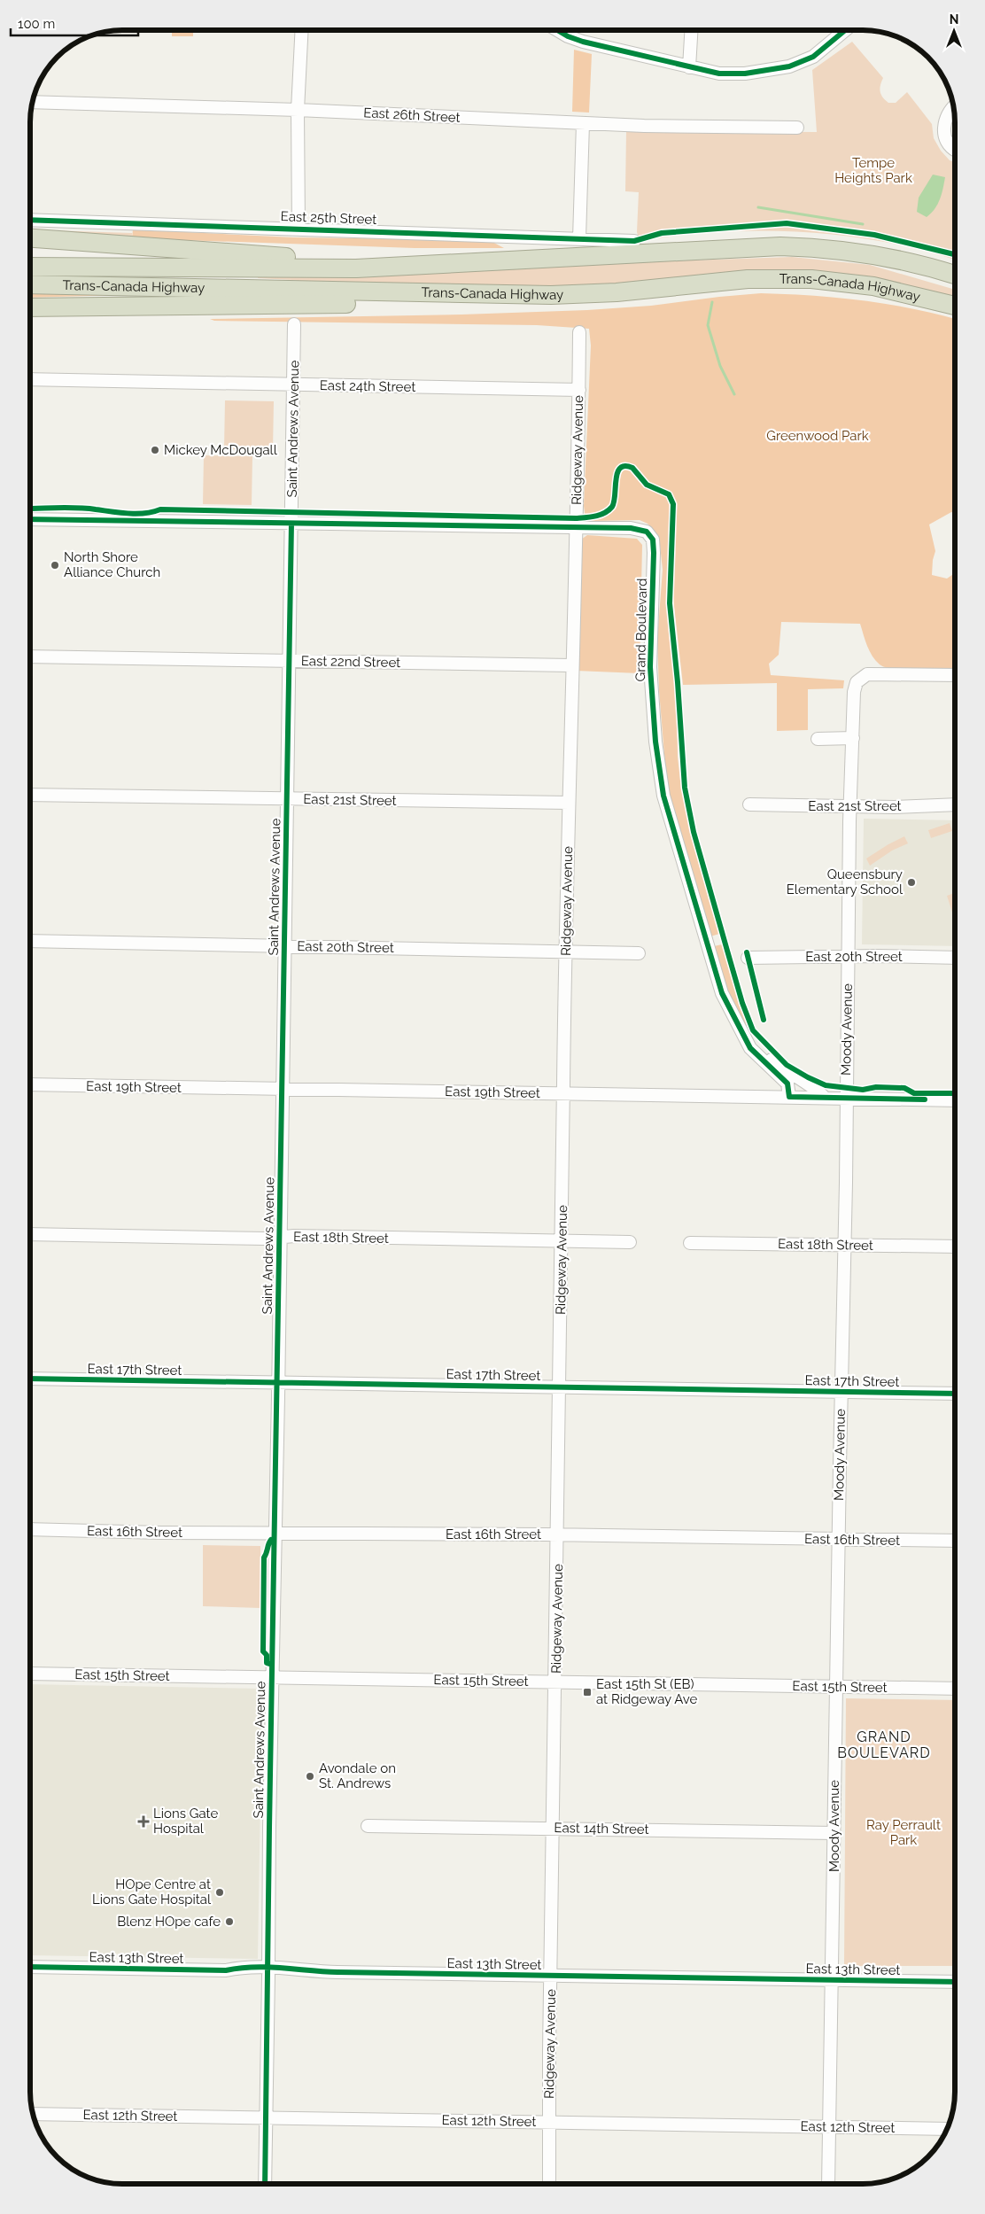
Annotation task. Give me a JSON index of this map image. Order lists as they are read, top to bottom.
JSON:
{
  "streets": {
    "highway": ["Trans-Canada Highway"],
    "street": [
      "East 26th Street",
      "East 25th Street",
      "East 24th Street",
      "Saint Andrews Avenue",
      "Ridgeway Avenue",
      "Grand Boulevard",
      "East 22nd Street",
      "East 21st Street",
      "East 20th Street",
      "Moody Avenue",
      "East 19th Street",
      "East 18th Street",
      "East 17th Street",
      "East 16th Street",
      "East 15th Street",
      "East 14th Street",
      "East 13th Street",
      "East 12th Street"
    ]
  },
  "crossings": [
    ["East 24th Street", "Saint Andrews Avenue"],
    ["East 24th Street", "Ridgeway Avenue"],
    ["Saint Andrews Avenue", "East 22nd Street"],
    ["Saint Andrews Avenue", "East 21st Street"],
    ["Saint Andrews Avenue", "East 20th Street"],
    ["Saint Andrews Avenue", "East 19th Street"],
    ["Saint Andrews Avenue", "East 18th Street"],
    ["Saint Andrews Avenue", "East 17th Street"],
    ["Saint Andrews Avenue", "East 16th Street"],
    ["Saint Andrews Avenue", "East 15th Street"],
    ["Saint Andrews Avenue", "East 13th Street"],
    ["Saint Andrews Avenue", "East 12th Street"],
    ["Ridgeway Avenue", "Grand Boulevard"],
    ["Ridgeway Avenue", "East 22nd Street"],
    ["Ridgeway Avenue", "East 21st Street"],
    ["Ridgeway Avenue", "East 20th Street"],
    ["Ridgeway Avenue", "East 19th Street"],
    ["Ridgeway Avenue", "East 18th Street"],
    ["Ridgeway Avenue", "East 17th Street"],
    ["Ridgeway Avenue", "East 16th Street"],
    ["Ridgeway Avenue", "East 15th Street"],
    ["Ridgeway Avenue", "East 14th Street"],
    ["Ridgeway Avenue", "East 13th Street"],
    ["Ridgeway Avenue", "East 12th Street"],
    ["Grand Boulevard", "East 19th Street"],
    ["East 21st Street", "Moody Avenue"],
    ["East 20th Street", "Moody Avenue"],
    ["Moody Avenue", "East 19th Street"],
    ["Moody Avenue", "East 18th Street"],
    ["Moody Avenue", "East 17th Street"],
    ["Moody Avenue", "East 16th Street"],
    ["Moody Avenue", "East 15th Street"],
    ["Moody Avenue", "East 14th Street"],
    ["Moody Avenue", "East 13th Street"],
    ["Moody Avenue", "East 12th Street"]
  ],
  "districts": ["GRAND BOULEVARD"],
  "parks": ["Tempe Heights Park", "Greenwood Park", "Ray Perrault Park"],
  "places": {
    "other": [
      "Mickey McDougall",
      "North Shore Alliance Church",
      "Queensbury Elementary School",
      "Avondale on St. Andrews",
      "HOpe Centre at Lions Gate Hospital",
      "Blenz HOpe cafe"
    ],
    "transit": ["East 15th St (EB) at Ridgeway Ave"],
    "health": ["Lions Gate Hospital"]
  },
  "scale_bar": "100 m",
  "north": "top"
}
